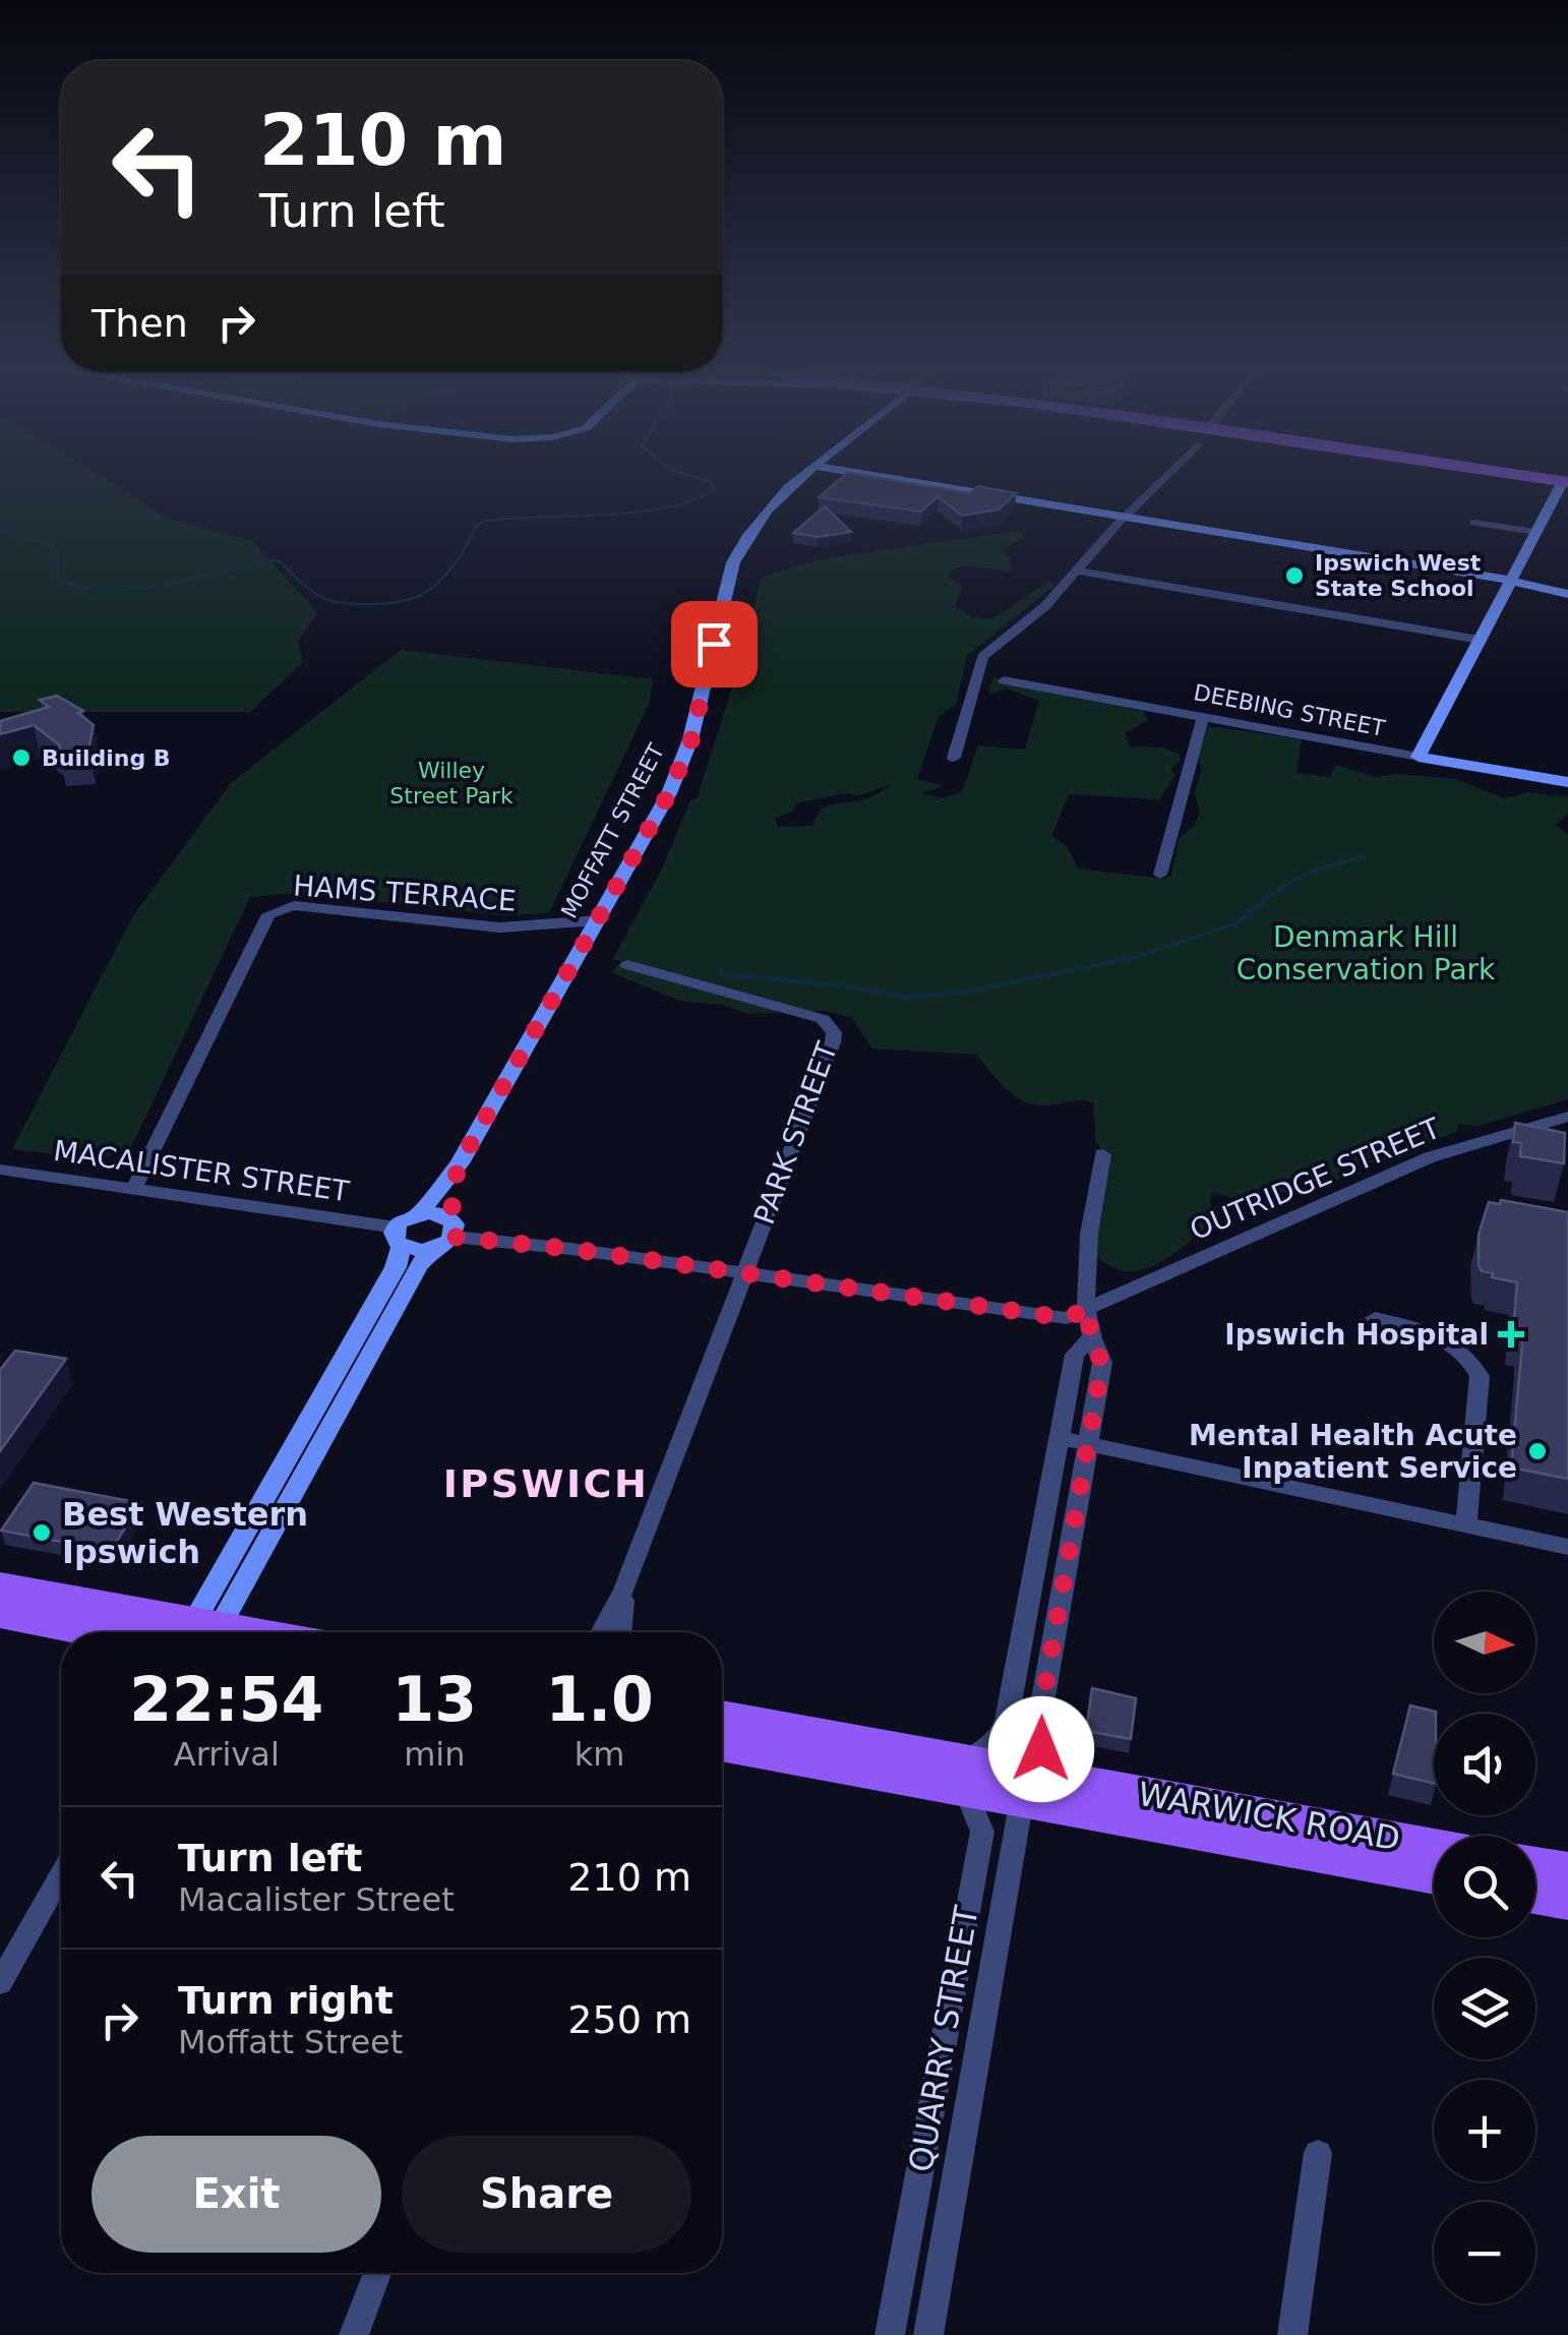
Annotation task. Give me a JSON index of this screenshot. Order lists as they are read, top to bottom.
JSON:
{
  "streets": {
    "main road": ["DEEBING STREET", "MOFFATT STREET", "WARWICK ROAD"],
    "street": [
      "HAMS TERRACE",
      "PARK STREET",
      "MACALISTER STREET",
      "OUTRIDGE STREET",
      "QUARRY STREET"
    ]
  },
  "crossings": [
    ["MOFFATT STREET", "HAMS TERRACE"],
    ["HAMS TERRACE", "MACALISTER STREET"],
    ["OUTRIDGE STREET", "QUARRY STREET"],
    ["WARWICK ROAD", "QUARRY STREET"]
  ],
  "districts": ["IPSWICH"],
  "parks": ["Willey Street Park", "Denmark Hill Conservation Park"],
  "places": {
    "other": [
      "Ipswich West State School",
      "Building B",
      "Mental Health Acute Inpatient Service",
      "Best Western Ipswich"
    ],
    "health": ["Ipswich Hospital"]
  },
  "north": "right",
  "page": {
    "turn": ["210 m", "Turn left"],
    "then": "Then",
    "map_buttons": ["+", "−"],
    "eta": [
      "22:54",
      "Arrival",
      "13",
      "min",
      "1.0",
      "km"
    ],
    "list": [
      {
        "name": "Turn left",
        "note": "Macalister Street",
        "value": "210 m"
      },
      {
        "name": "Turn right",
        "note": "Moffatt Street",
        "value": "250 m"
      }
    ],
    "buttons": ["Exit", "Share"]
  }
}
